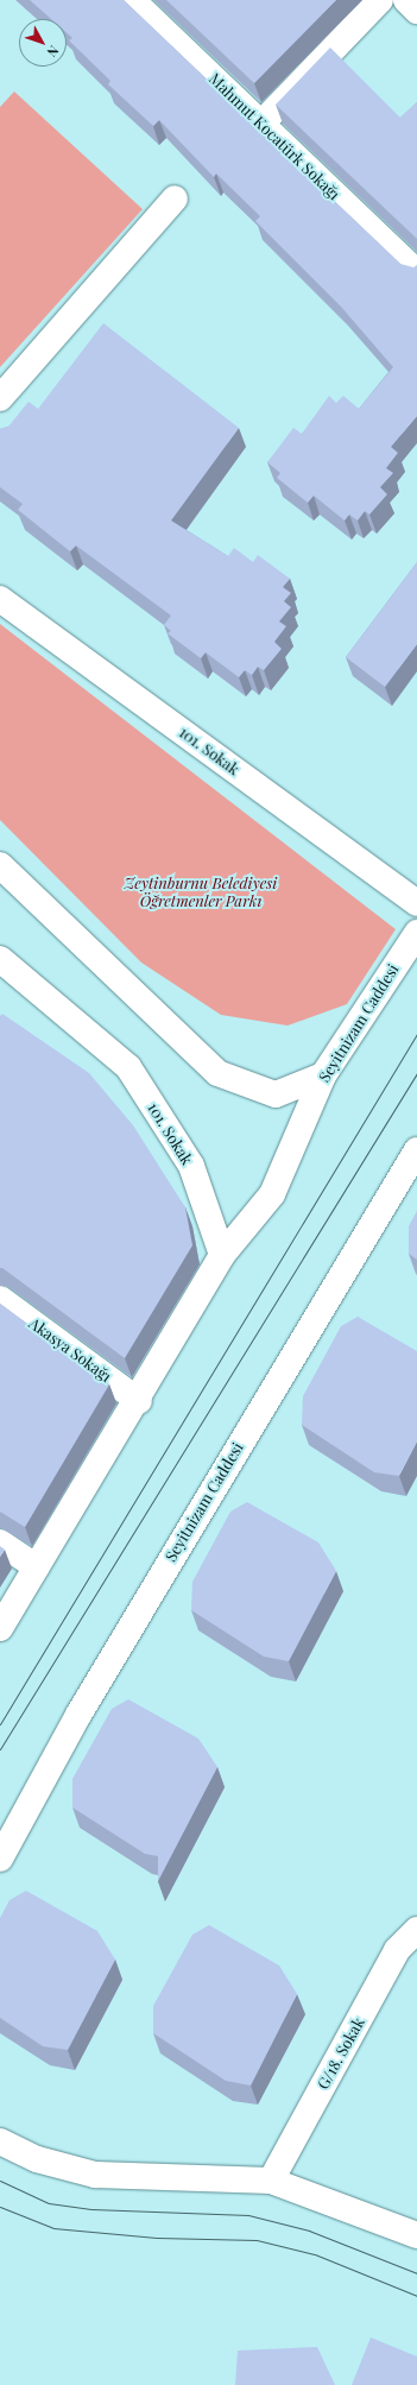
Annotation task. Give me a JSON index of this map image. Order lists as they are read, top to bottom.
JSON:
{
  "streets": {
    "street": [
      "Mahmut Kocatürk Sokağı",
      "101. Sokak",
      "Seyitnizam Caddesi",
      "Akasya Sokağı",
      "G/18. Sokak"
    ]
  },
  "crossings": [
    ["101. Sokak", "Seyitnizam Caddesi"],
    ["Seyitnizam Caddesi", "Akasya Sokağı"]
  ],
  "parks": ["Zeytinburnu Belediyesi Öğretmenler Parkı"],
  "north": "bottom right"
}
